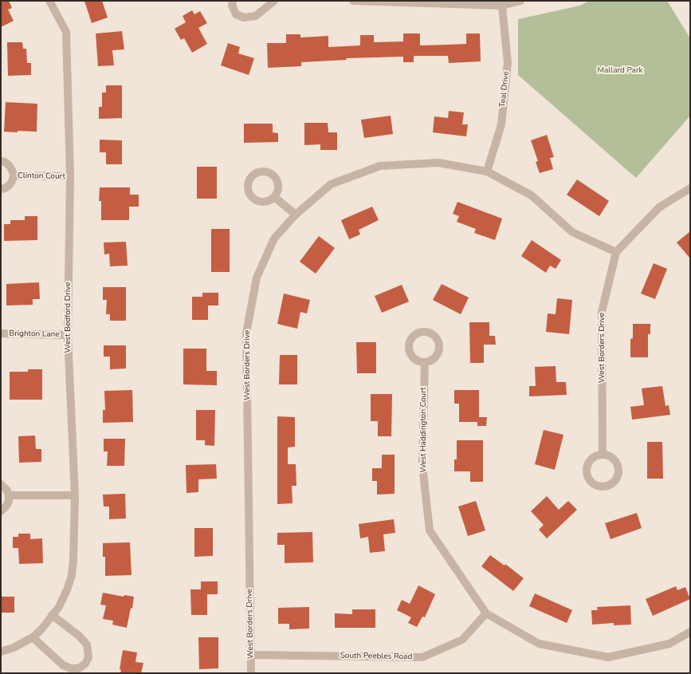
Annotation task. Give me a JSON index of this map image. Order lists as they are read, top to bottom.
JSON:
{
  "streets": {
    "street": [
      "Teal Drive",
      "Clinton Court",
      "West Bedford Drive",
      "Brighton Lane",
      "West Borders Drive",
      "West Haddington Court",
      "South Peebles Road"
    ]
  },
  "crossings": [
    ["Teal Drive", "West Borders Drive"],
    ["Clinton Court", "West Bedford Drive"],
    ["West Bedford Drive", "Brighton Lane"],
    ["West Borders Drive", "South Peebles Road"],
    ["West Haddington Court", "South Peebles Road"]
  ],
  "parks": ["Mallard Park"]
}
